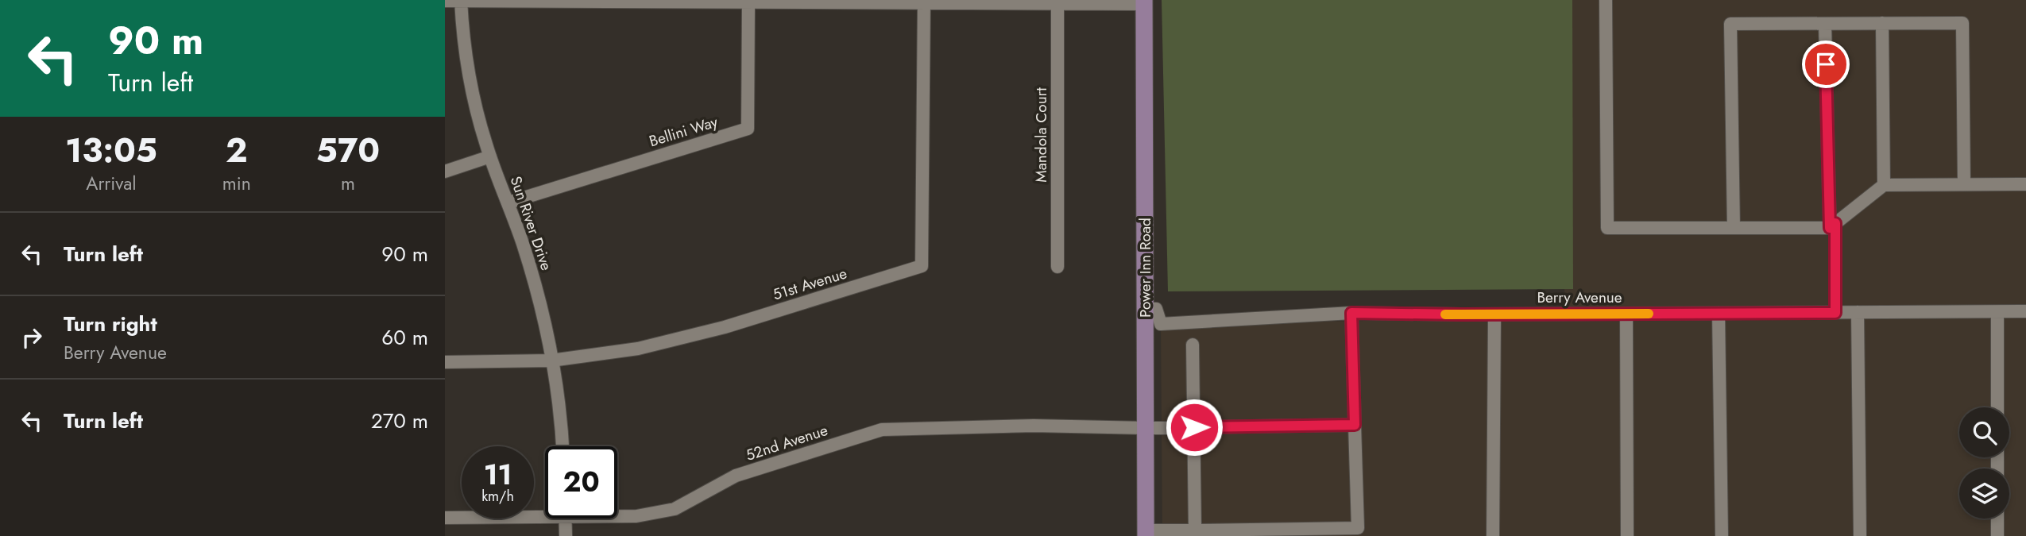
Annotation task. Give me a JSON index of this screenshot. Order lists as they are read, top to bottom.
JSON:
{
  "streets": {
    "main road": ["Power Inn Road"],
    "street": [
      "Bellini Way",
      "Mandola Court",
      "Sun River Drive",
      "51st Avenue",
      "Berry Avenue",
      "52nd Avenue"
    ]
  },
  "crossings": [
    ["Bellini Way", "Sun River Drive"],
    ["Sun River Drive", "51st Avenue"],
    ["Power Inn Road", "Berry Avenue"],
    ["Power Inn Road", "52nd Avenue"]
  ],
  "page": {
    "turn": ["90 m", "Turn left"],
    "eta": [
      "13:05",
      "Arrival",
      "2",
      "min",
      "570",
      "m"
    ],
    "list": [
      {
        "name": "Turn left",
        "value": "90 m"
      },
      {
        "name": "Turn right",
        "note": "Berry Avenue",
        "value": "60 m"
      },
      {
        "name": "Turn left",
        "value": "270 m"
      }
    ],
    "speed": "11 km/h",
    "limit": "20"
  }
}
